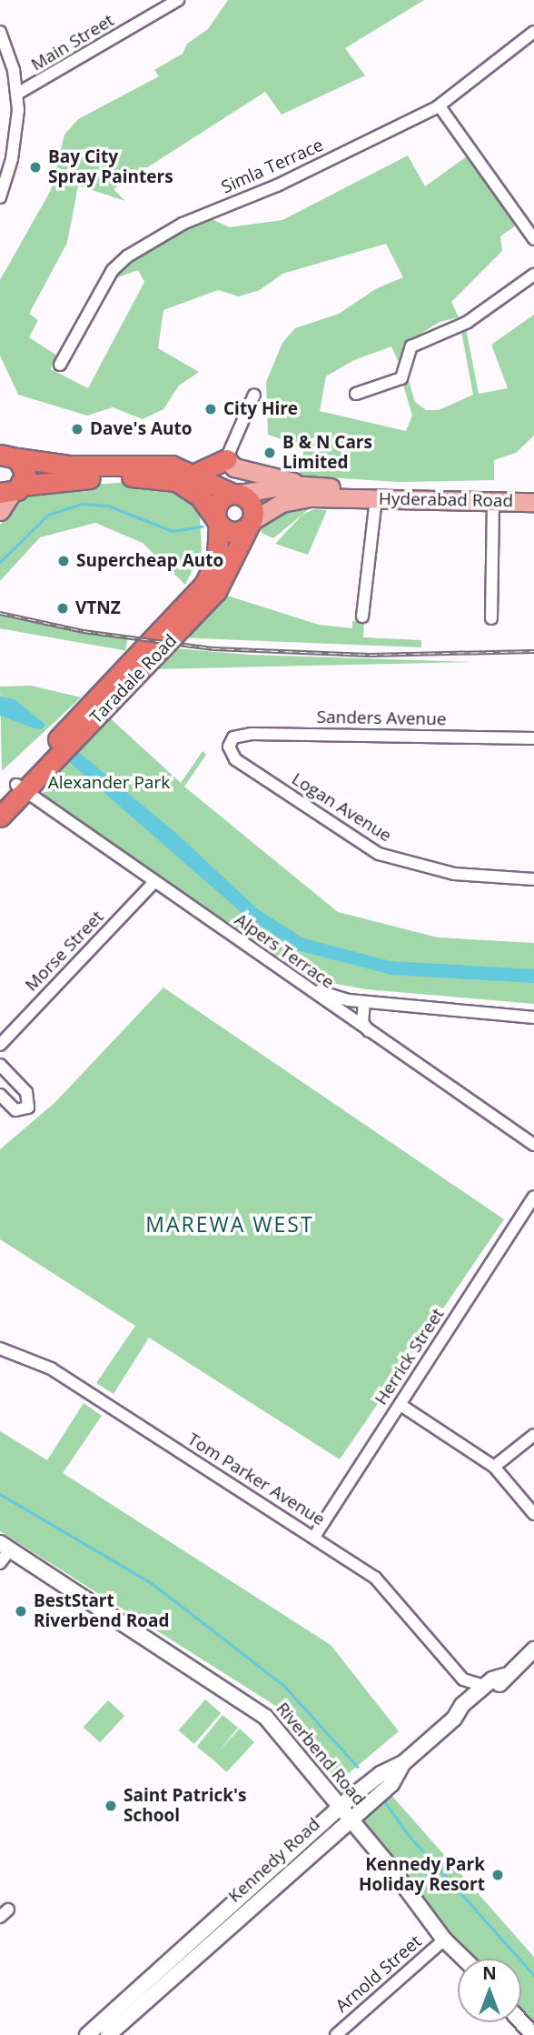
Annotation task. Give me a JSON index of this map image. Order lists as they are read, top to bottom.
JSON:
{
  "streets": {
    "highway": ["Taradale Road"],
    "main road": ["Hyderabad Road", "Riverbend Road", "Kennedy Road"],
    "street": [
      "Main Street",
      "Simla Terrace",
      "Sanders Avenue",
      "Logan Avenue",
      "Morse Street",
      "Alpers Terrace",
      "Herrick Street",
      "Tom Parker Avenue",
      "Arnold Street"
    ]
  },
  "crossings": [
    ["Hyderabad Road", "Taradale Road"],
    ["Taradale Road", "Alpers Terrace"],
    ["Sanders Avenue", "Logan Avenue"],
    ["Morse Street", "Alpers Terrace"],
    ["Herrick Street", "Tom Parker Avenue"],
    ["Riverbend Road", "Kennedy Road"],
    ["Riverbend Road", "Arnold Street"]
  ],
  "districts": ["MAREWA WEST"],
  "parks": ["Alexander Park"],
  "places": [
    "Bay City Spray Painters",
    "City Hire",
    "Dave's Auto",
    "B & N Cars Limited",
    "Supercheap Auto",
    "VTNZ",
    "BestStart Riverbend Road",
    "Saint Patrick's School",
    "Kennedy Park Holiday Resort"
  ],
  "north": "top"
}
